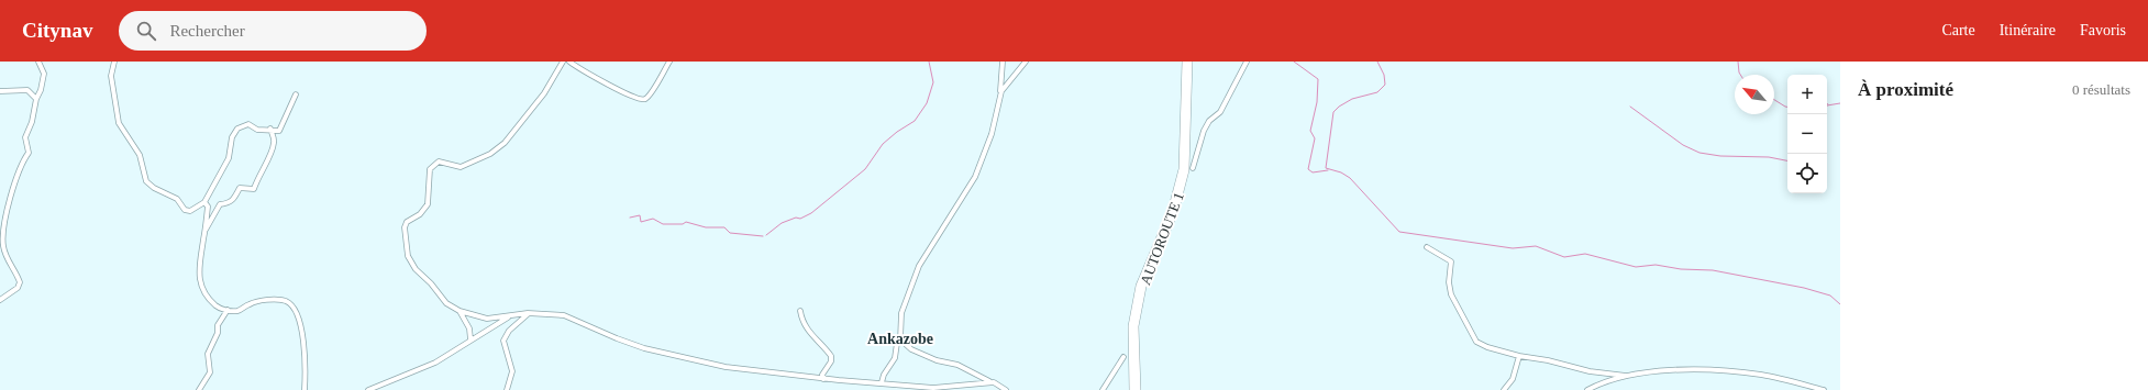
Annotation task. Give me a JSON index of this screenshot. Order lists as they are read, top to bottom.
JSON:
{
  "streets": {
    "main road": ["AUTOROUTE 1"]
  },
  "districts": ["Ankazobe"],
  "north": "top left",
  "page": {
    "header": "Citynav",
    "search": "Rechercher",
    "nav": ["Carte", "Itinéraire", "Favoris"],
    "heading": ["À proximité", "0 résultats"],
    "map_buttons": ["+", "−"]
  }
}
